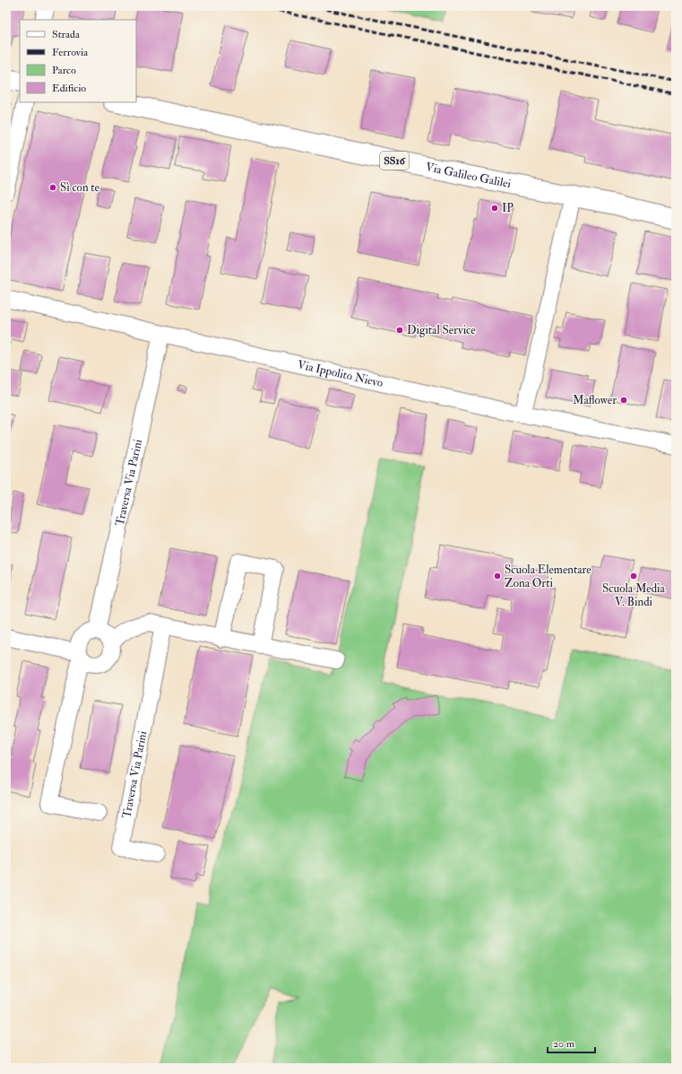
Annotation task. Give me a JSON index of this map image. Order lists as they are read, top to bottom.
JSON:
{
  "streets": {
    "main road": ["SS16", "Via Galileo Galilei"],
    "street": ["Via Ippolito Nievo", "Traversa Via Parini"]
  },
  "crossings": [
    ["Via Ippolito Nievo", "Traversa Via Parini"]
  ],
  "places": [
    "Sì con te",
    "IP",
    "Digital Service",
    "Maflower",
    "Scuola Elementare Zona Orti",
    "Scuola Media V. Bindi"
  ],
  "legend": [
    "Strada",
    "Ferrovia",
    "Parco",
    "Edificio"
  ],
  "scale_bar": "20 m"
}
